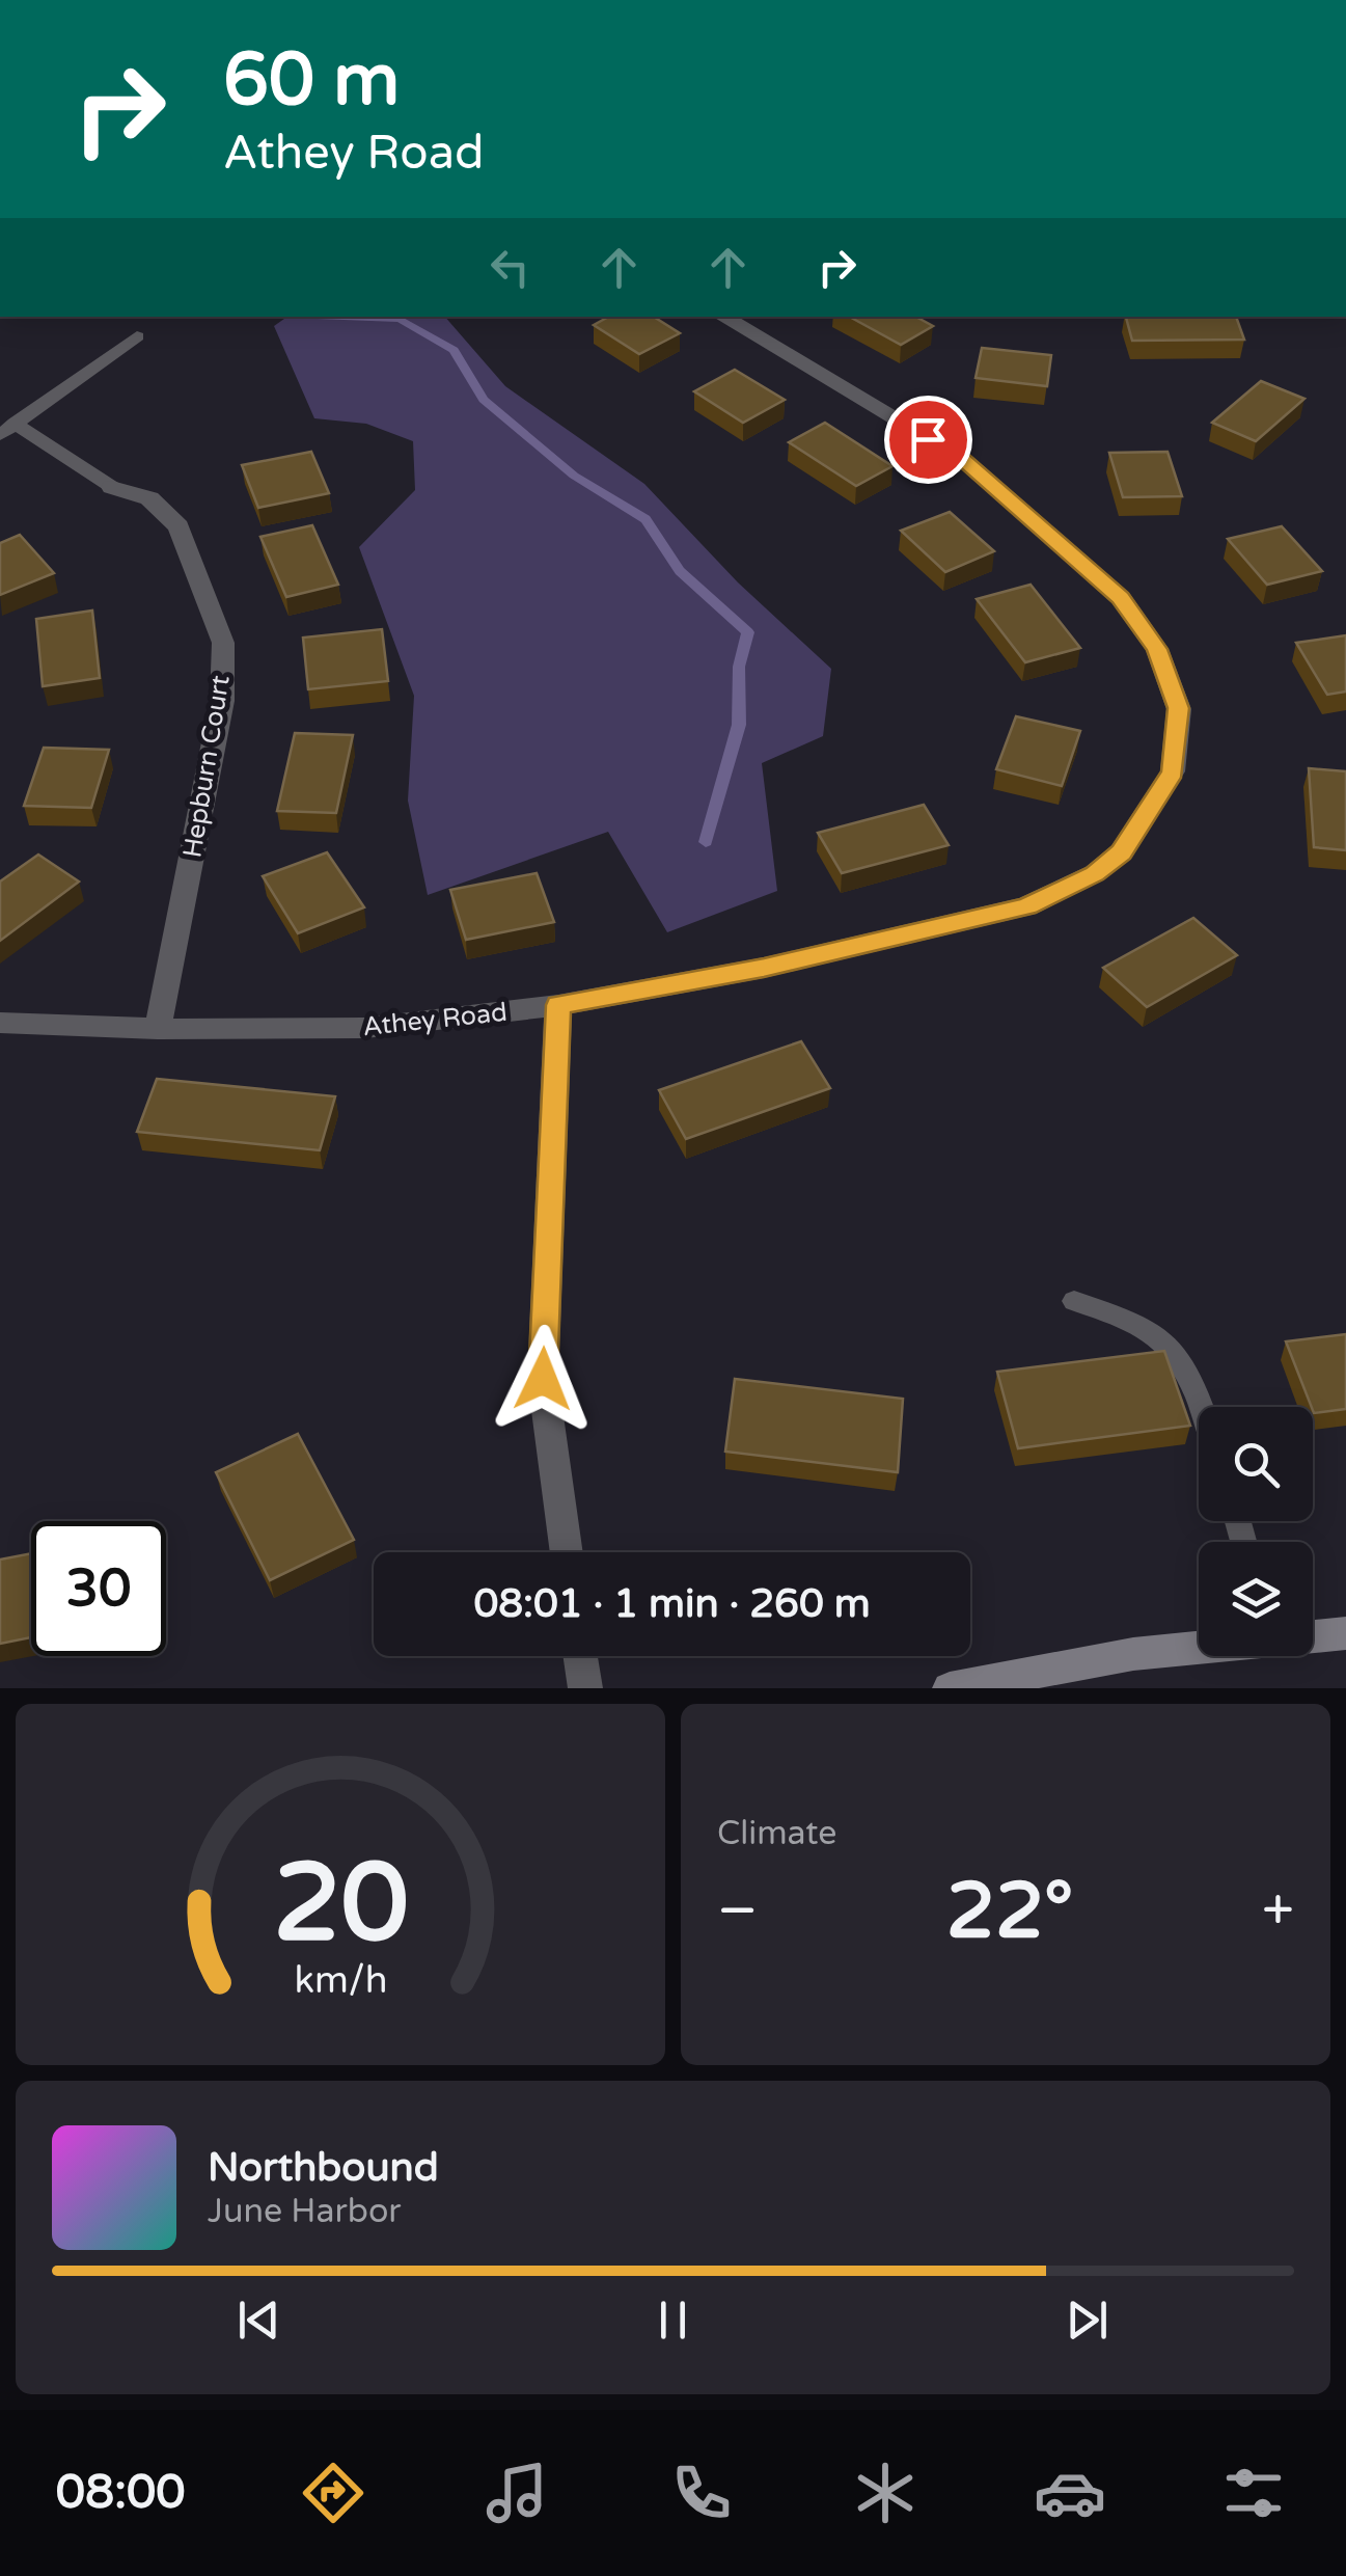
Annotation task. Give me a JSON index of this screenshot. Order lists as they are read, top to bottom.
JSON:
{
  "streets": {
    "street": ["Hepburn Court", "Athey Road"]
  },
  "crossings": [
    ["Hepburn Court", "Athey Road"]
  ],
  "page": {
    "turn": ["60 m", "Athey Road"],
    "limit": "30",
    "trip": "08:01 · 1 min · 260 m",
    "tile": "Climate",
    "heat": ["−", "22°", "+"],
    "song": ["Northbound", "June Harbor"],
    "tabs": "08:00",
    "gauge": ["20", "km/h"]
  }
}
